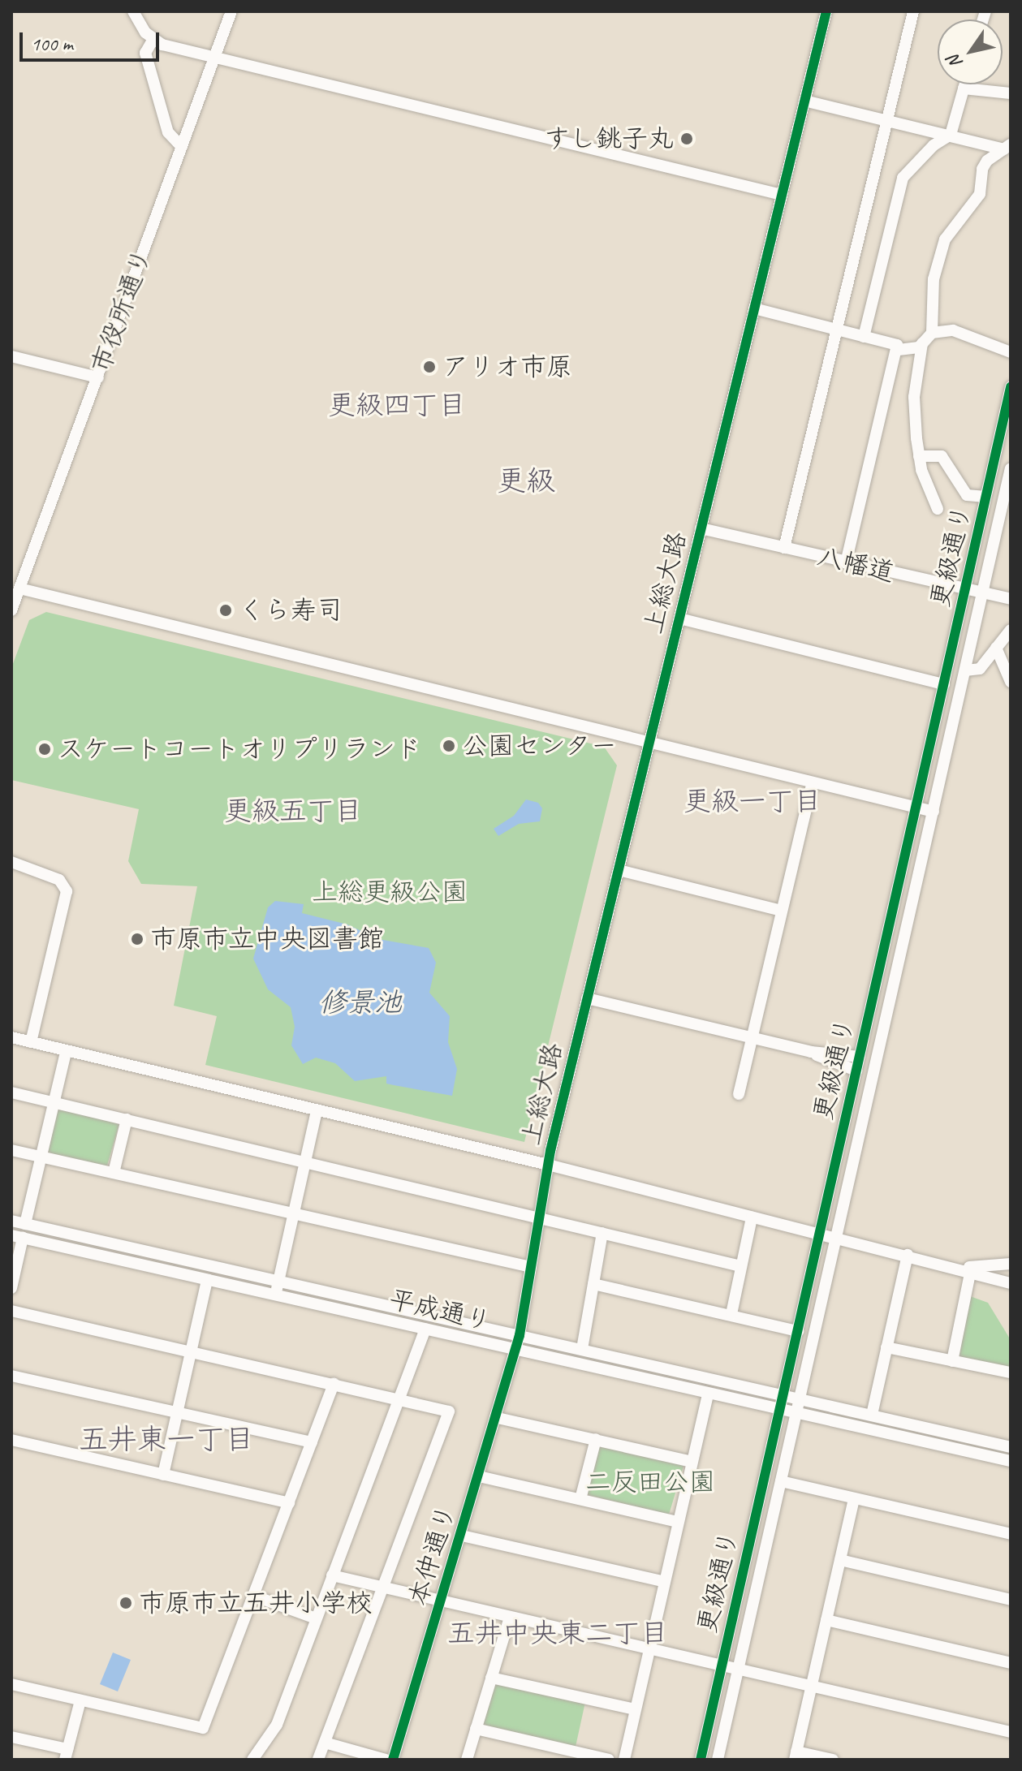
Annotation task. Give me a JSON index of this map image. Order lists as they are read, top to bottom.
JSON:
{
  "streets": {
    "street": [
      "市役所通り",
      "更級通り",
      "八幡道",
      "上総大路",
      "平成通り",
      "本仲通り"
    ]
  },
  "crossings": [
    ["更級通り", "八幡道"],
    ["更級通り", "平成通り"],
    ["八幡道", "上総大路"],
    ["上総大路", "本仲通り"],
    ["平成通り", "本仲通り"]
  ],
  "districts": [
    "更級四丁目",
    "更級",
    "更級一丁目",
    "更級五丁目",
    "五井東一丁目",
    "五井中央東二丁目"
  ],
  "water": ["修景池"],
  "parks": ["上総更級公園", "二反田公園"],
  "places": [
    "すし銚子丸",
    "アリオ市原",
    "くら寿司",
    "公園センター",
    "スケートコートオリプリランド",
    "市原市立中央図書館",
    "市原市立五井小学校"
  ],
  "scale_bar": "100 m",
  "north": "bottom left"
}
